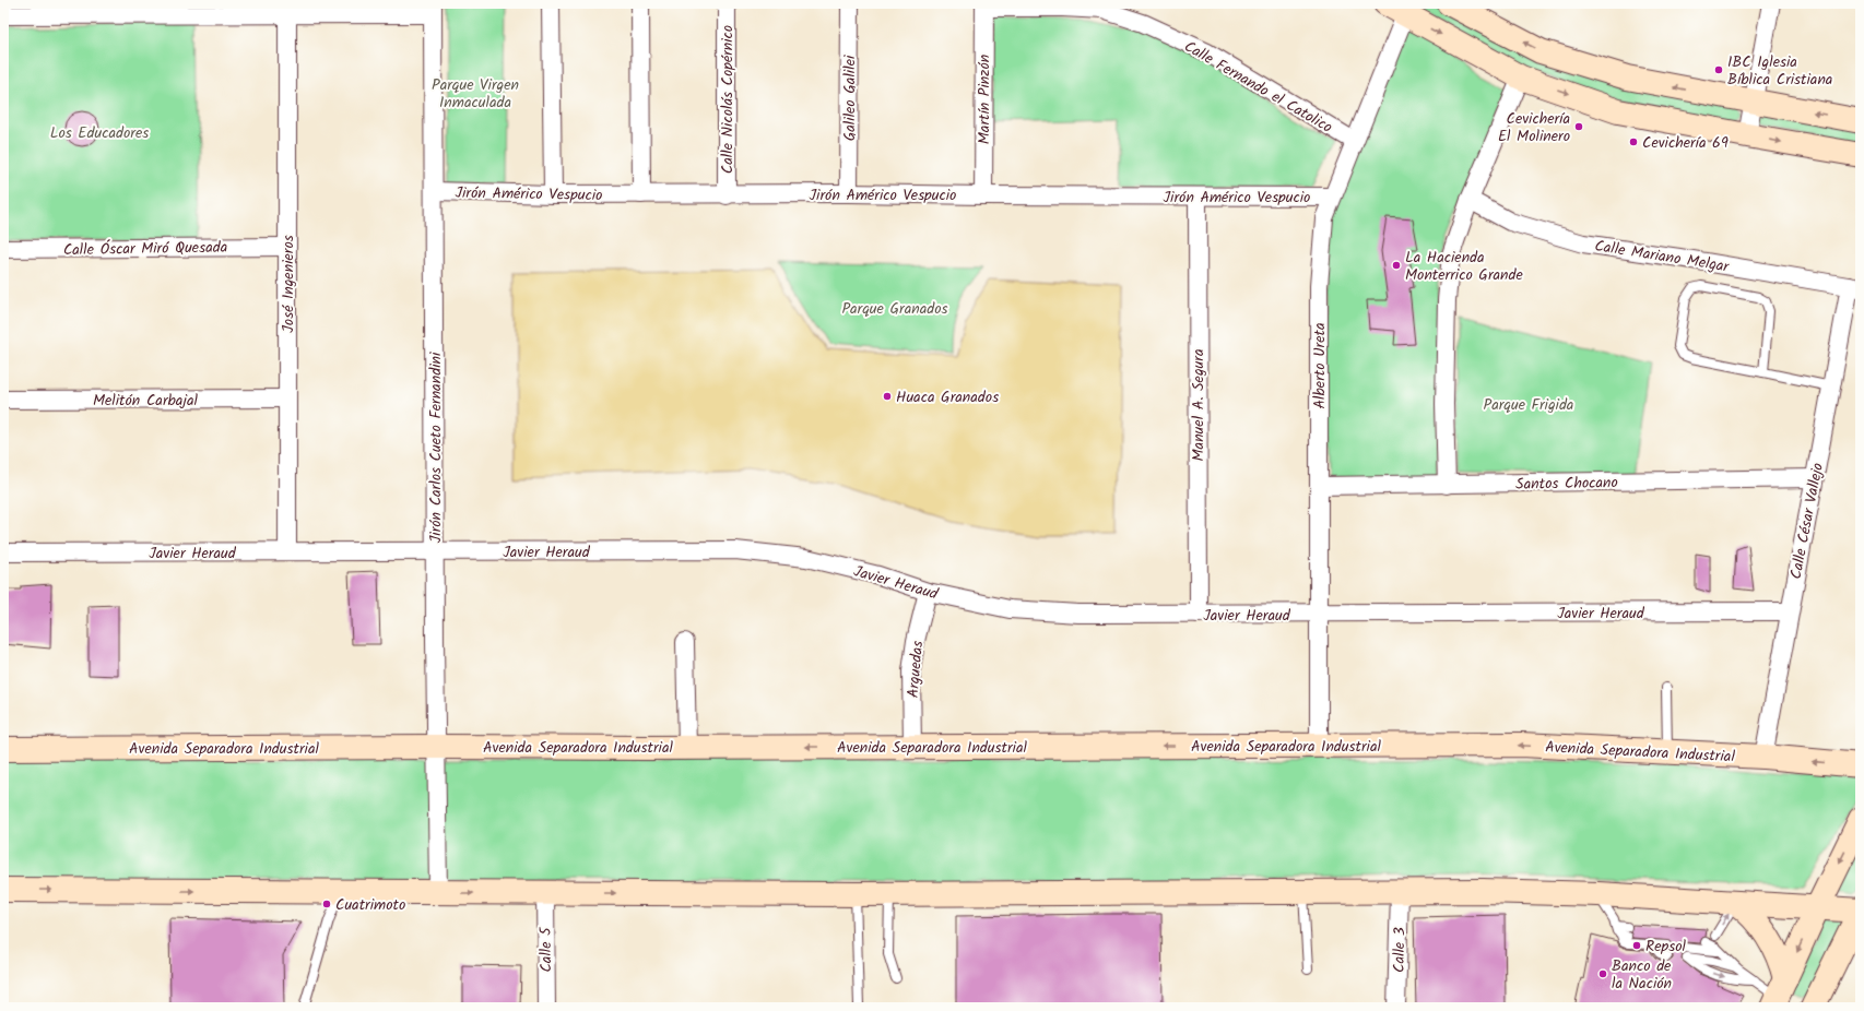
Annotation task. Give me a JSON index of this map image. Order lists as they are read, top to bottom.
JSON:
{
  "streets": {
    "main road": ["Avenida Separadora Industrial"],
    "street": [
      "Calle Fernando el Catolico",
      "Galileo Galilei",
      "Calle Nicolás Copérnico",
      "Martín Pinzón",
      "Jirón Américo Vespucio",
      "Calle Óscar Miró Quesada",
      "Calle Mariano Melgar",
      "José Ingenieros",
      "Alberto Ureta",
      "Melitón Carbajal",
      "Manuel A. Segura",
      "Jirón Carlos Cueto Fernandini",
      "Santos Chocano",
      "Calle César Vallejo",
      "Javier Heraud",
      "Arguedas",
      "Calle 5",
      "Calle 3"
    ]
  },
  "crossings": [
    ["Calle Fernando el Catolico", "Martín Pinzón"],
    ["Calle Fernando el Catolico", "Alberto Ureta"],
    ["Galileo Galilei", "Jirón Américo Vespucio"],
    ["Calle Nicolás Copérnico", "Jirón Américo Vespucio"],
    ["Martín Pinzón", "Jirón Américo Vespucio"],
    ["Jirón Américo Vespucio", "Alberto Ureta"],
    ["Jirón Américo Vespucio", "Manuel A. Segura"],
    ["Jirón Américo Vespucio", "Jirón Carlos Cueto Fernandini"],
    ["Calle Óscar Miró Quesada", "José Ingenieros"],
    ["Calle Mariano Melgar", "Calle César Vallejo"],
    ["José Ingenieros", "Melitón Carbajal"],
    ["José Ingenieros", "Javier Heraud"],
    ["Alberto Ureta", "Santos Chocano"],
    ["Alberto Ureta", "Javier Heraud"],
    ["Alberto Ureta", "Avenida Separadora Industrial"],
    ["Manuel A. Segura", "Javier Heraud"],
    ["Jirón Carlos Cueto Fernandini", "Javier Heraud"],
    ["Jirón Carlos Cueto Fernandini", "Avenida Separadora Industrial"],
    ["Santos Chocano", "Calle César Vallejo"],
    ["Calle César Vallejo", "Javier Heraud"],
    ["Calle César Vallejo", "Avenida Separadora Industrial"],
    ["Javier Heraud", "Arguedas"],
    ["Arguedas", "Avenida Separadora Industrial"]
  ],
  "parks": [
    "Parque Virgen Inmaculada",
    "Los Educadores",
    "Parque Granados",
    "Parque Frigida"
  ],
  "places": [
    "IBC Iglesia Bíblica Cristiana",
    "Cevichería El Molinero",
    "Cevichería 69",
    "La Hacienda Monterrico Grande",
    "Huaca Granados",
    "Cuatrimoto",
    "Repsol",
    "Banco de la Nación"
  ]
}
